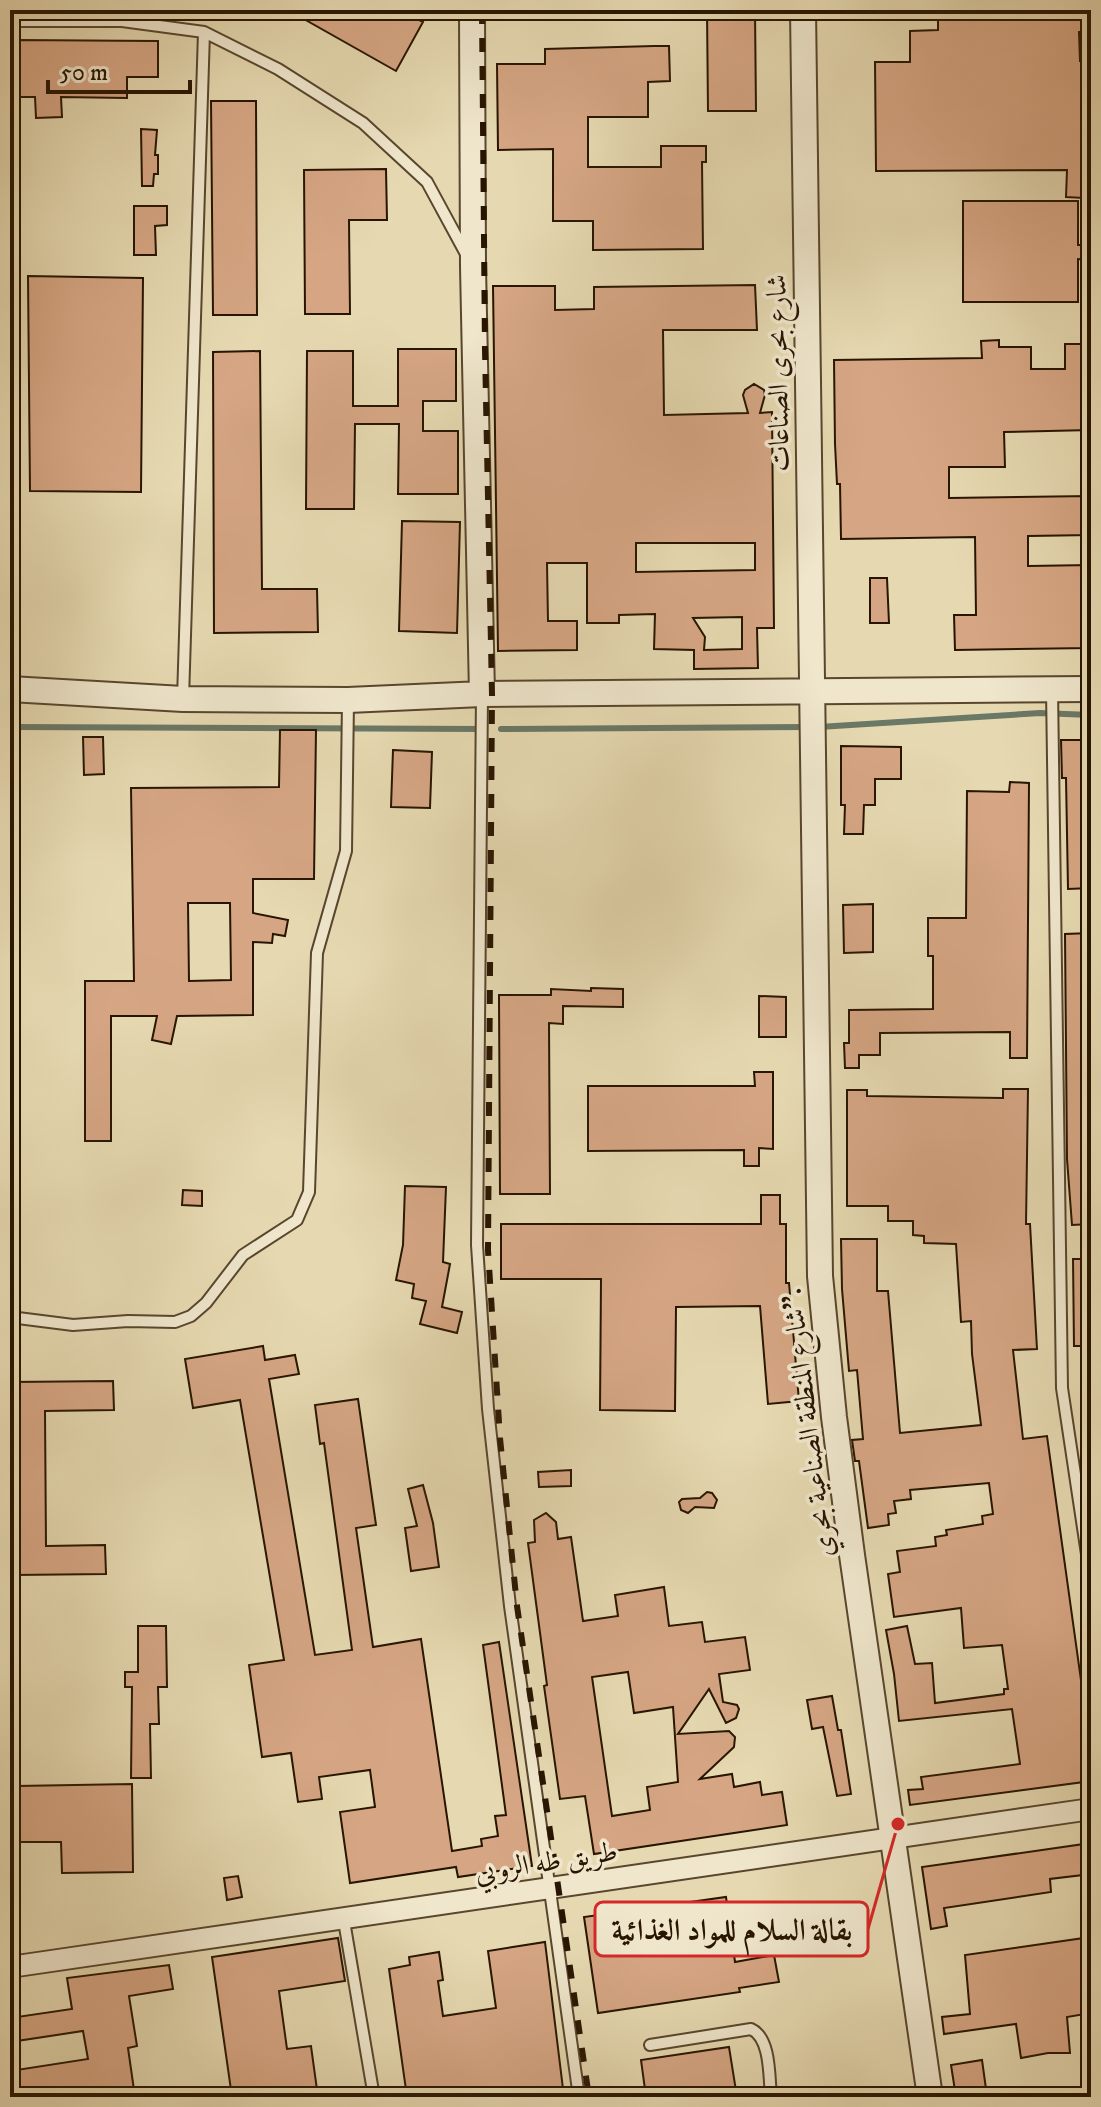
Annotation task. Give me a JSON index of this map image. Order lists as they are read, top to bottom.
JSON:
{
  "streets": {
    "street": ["شارع بحرى الصناعات", "شارع المنطقة الصناعية بحري\".", "طريق طه الروبي"]
  },
  "crossings": [
    ["شارع بحرى الصناعات", "شارع المنطقة الصناعية بحري\"."],
    ["شارع المنطقة الصناعية بحري\".", "طريق طه الروبي"]
  ],
  "places": ["بقالة السلام للمواد الغذائية"],
  "scale_bar": "50 m"
}
